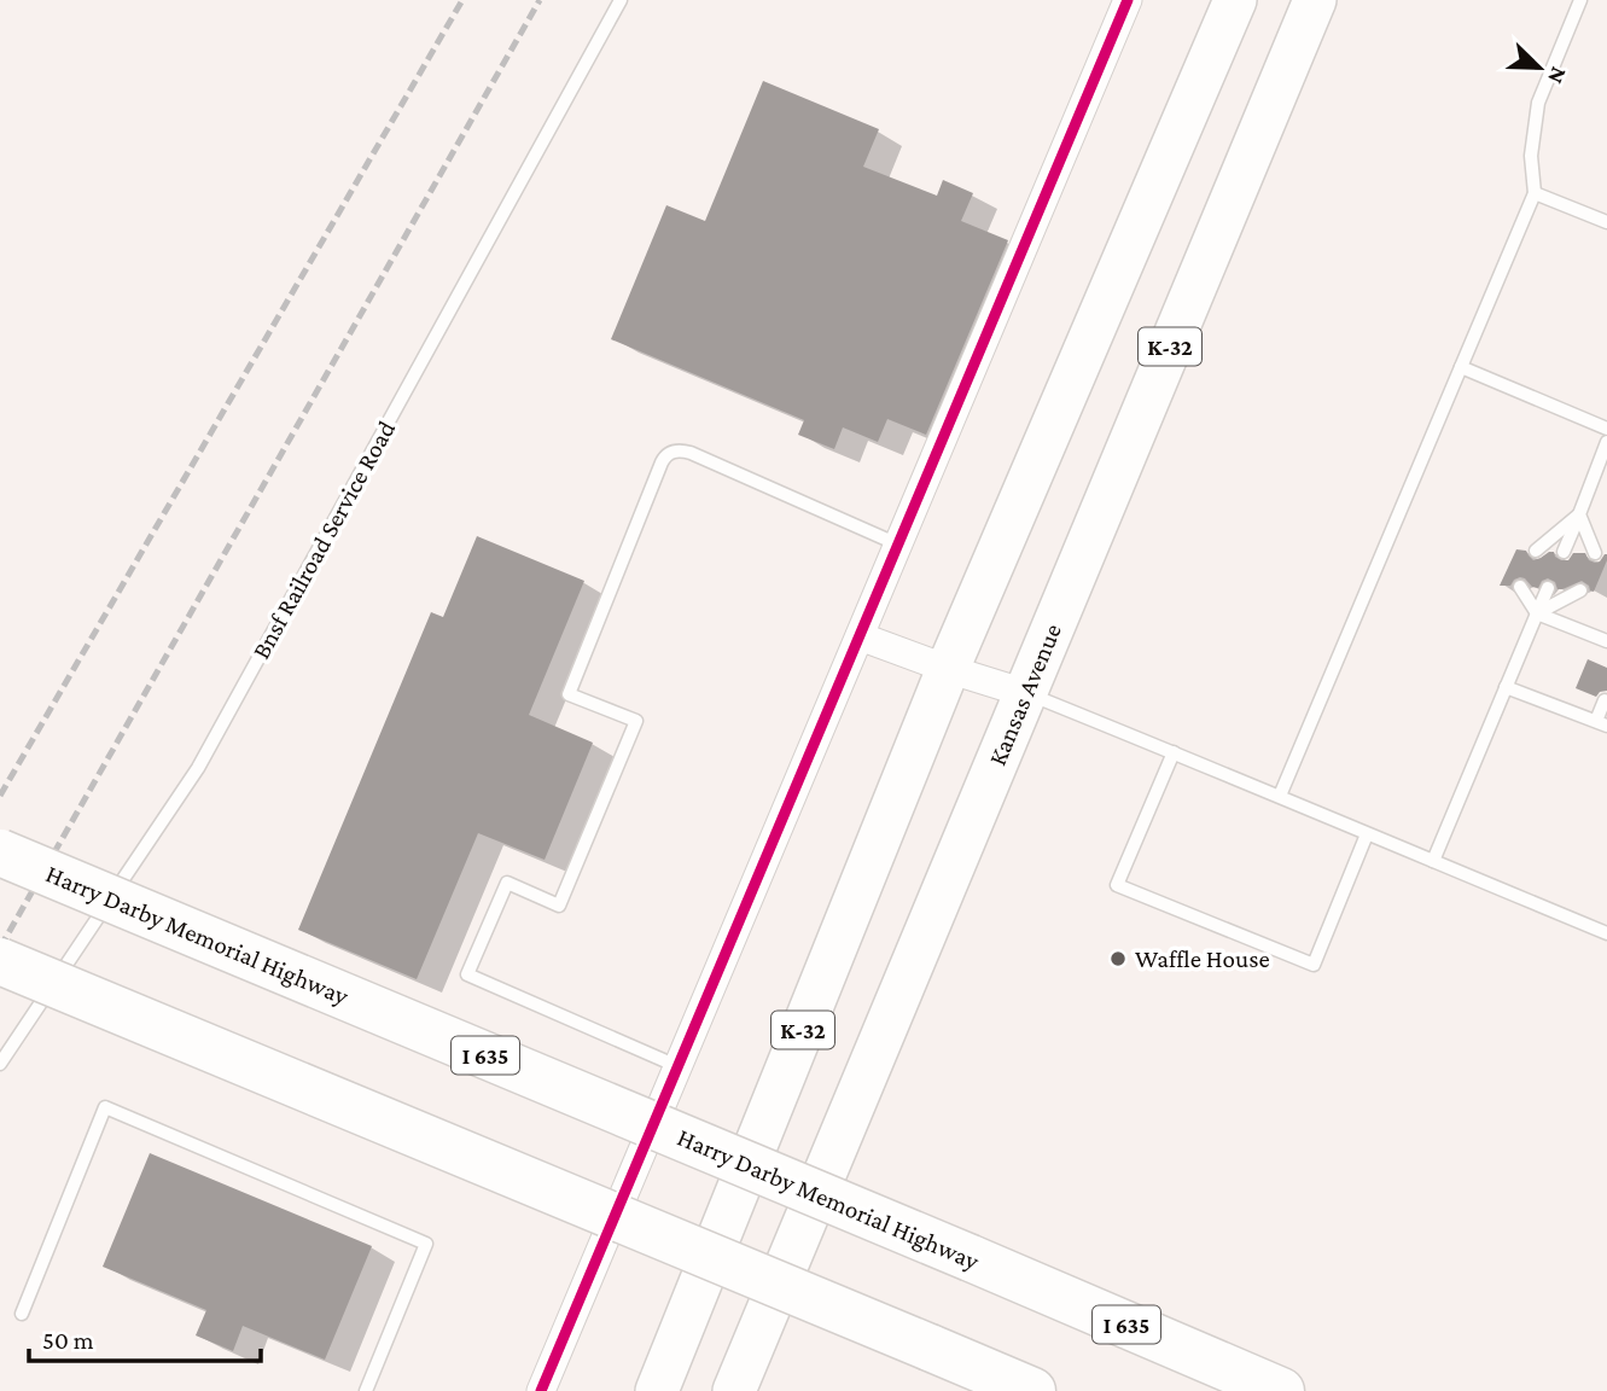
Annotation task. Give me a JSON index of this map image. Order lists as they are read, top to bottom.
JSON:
{
  "streets": {
    "highway": ["Harry Darby Memorial Highway", "I 635"],
    "main road": ["K-32", "Kansas Avenue"],
    "lane": ["Bnsf Railroad Service Road"]
  },
  "places": ["Waffle House"],
  "scale_bar": "50 m",
  "north": "bottom right"
}
